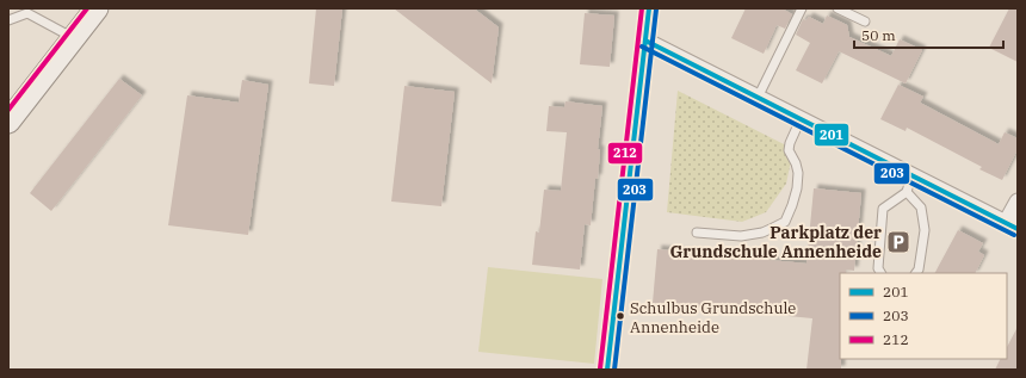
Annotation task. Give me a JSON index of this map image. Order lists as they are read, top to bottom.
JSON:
{
  "places": {
    "parking": ["Parkplatz der Grundschule Annenheide"],
    "other": ["Schulbus Grundschule Annenheide"]
  },
  "lines": ["transit line 201", "transit line 212", "transit line 203"],
  "legend": ["201", "203", "212"],
  "scale_bar": "50 m"
}
